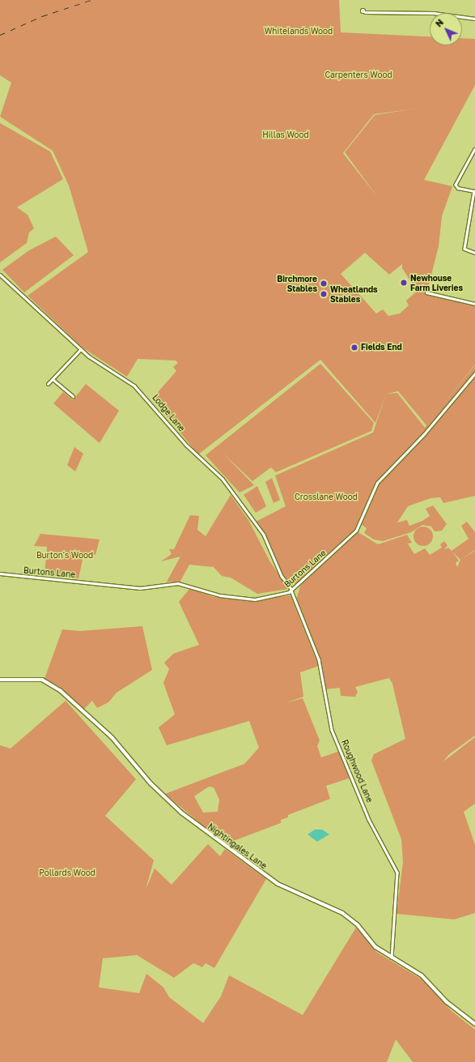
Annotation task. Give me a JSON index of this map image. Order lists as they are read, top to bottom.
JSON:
{
  "streets": {
    "main road": ["Nightingales Lane"],
    "street": ["Lodge Lane", "Burtons Lane", "Roughwood Lane"]
  },
  "crossings": [
    ["Lodge Lane", "Burtons Lane"],
    ["Lodge Lane", "Roughwood Lane"],
    ["Burtons Lane", "Roughwood Lane"],
    ["Roughwood Lane", "Nightingales Lane"]
  ],
  "parks": [
    "Whitelands Wood",
    "Carpenters Wood",
    "Hillas Wood",
    "Crosslane Wood",
    "Burton's Wood",
    "Pollards Wood"
  ],
  "places": [
    "Newhouse Farm Liveries",
    "Birchmore Stables",
    "Wheatlands Stables",
    "Fields End"
  ],
  "north": "top left"
}
